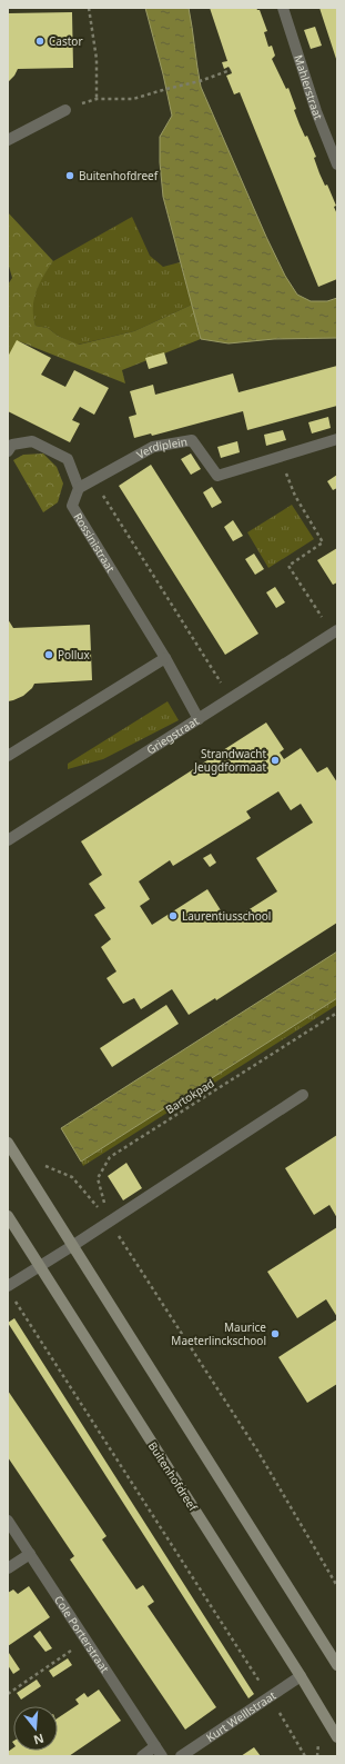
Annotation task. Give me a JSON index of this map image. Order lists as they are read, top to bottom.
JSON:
{
  "streets": {
    "street": [
      "Mahlerstraat",
      "Verdiplein",
      "Rossinistraat",
      "Griegstraat",
      "Buitenhofdreef",
      "Cole Porterstraat",
      "Kurt Weillstraat"
    ],
    "path": ["Bartokpad"]
  },
  "crossings": [
    ["Verdiplein", "Rossinistraat"],
    ["Rossinistraat", "Griegstraat"],
    ["Buitenhofdreef", "Kurt Weillstraat"]
  ],
  "places": [
    "Castor",
    "Buitenhofdreef",
    "Pollux",
    "Strandwacht Jeugdformaat",
    "Laurentiusschool",
    "Maurice Maeterlinckschool"
  ],
  "north": "bottom"
}
